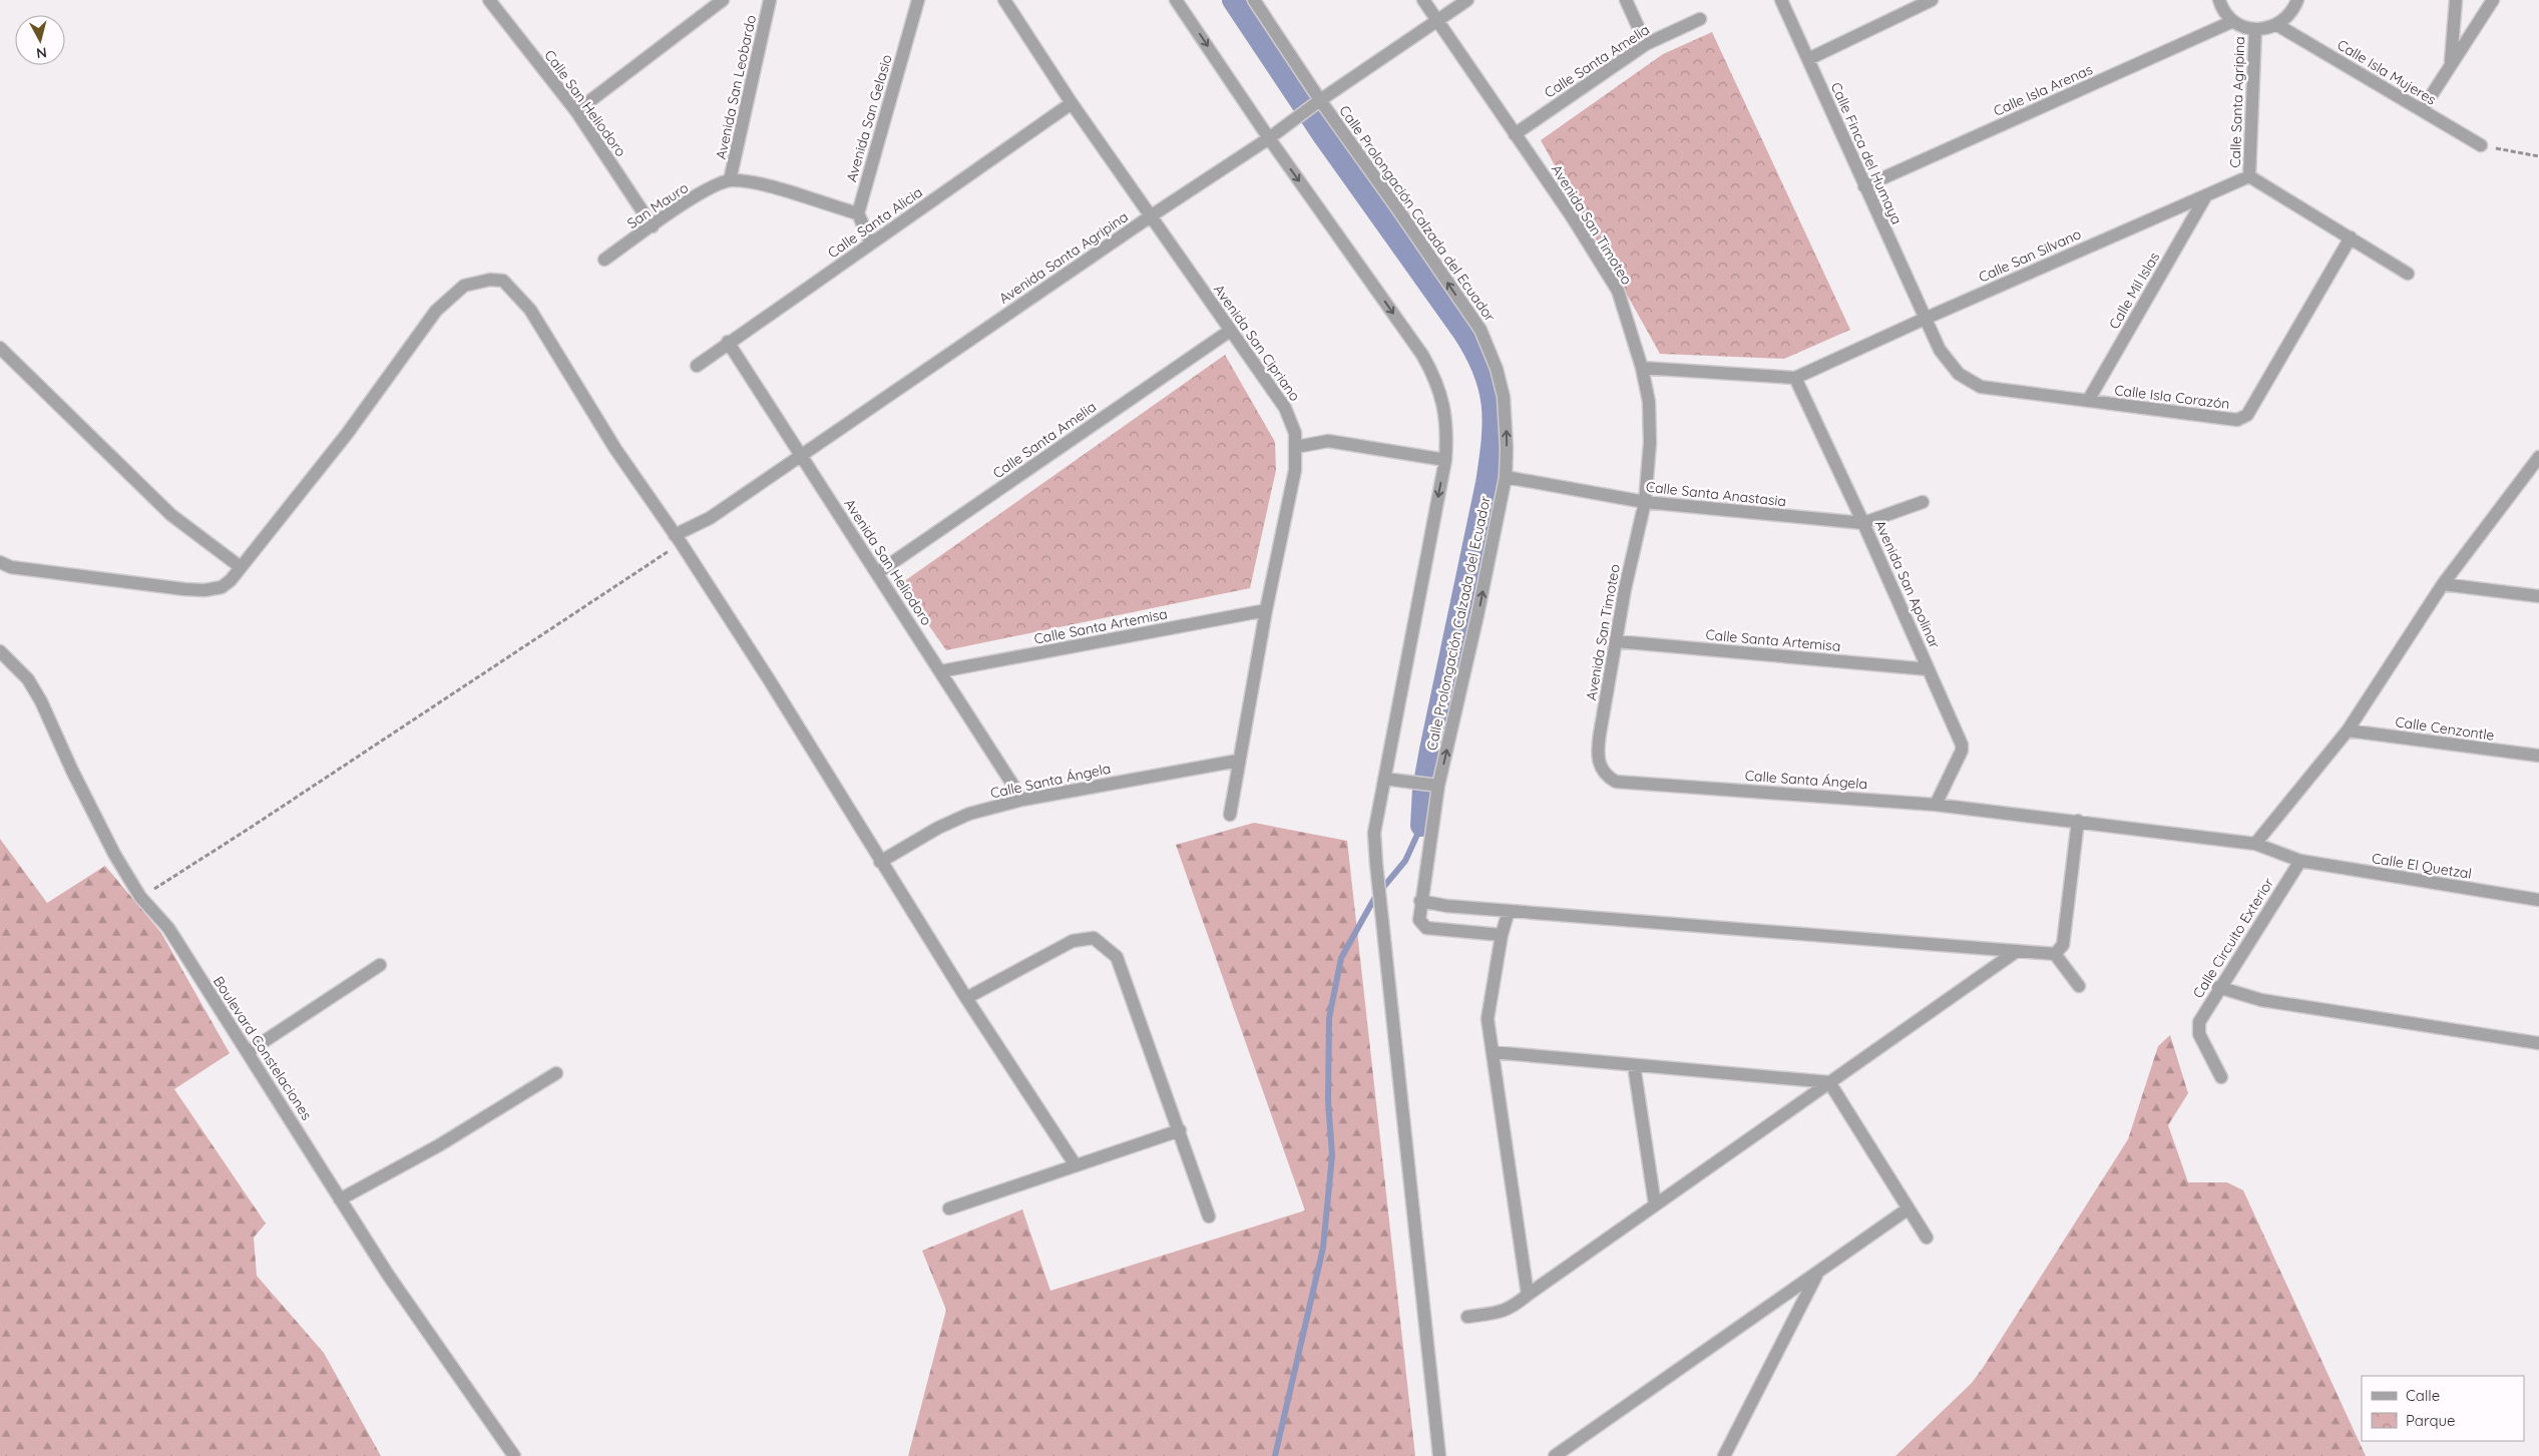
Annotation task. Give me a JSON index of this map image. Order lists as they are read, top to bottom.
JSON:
{
  "streets": {
    "street": [
      "Calle Santa Amelia",
      "Calle Isla Mujeres",
      "Avenida San Leobardo",
      "Calle Isla Arenas",
      "Calle Santa Agripina",
      "Calle San Heliodoro",
      "Avenida San Gelasio",
      "Calle Finca del Humaya",
      "San Mauro",
      "Calle Prolongación Calzada del Ecuador",
      "Calle Santa Alicia",
      "Avenida San Timoteo",
      "Calle San Silvano",
      "Avenida Santa Agripina",
      "Calle Mil Islas",
      "Avenida San Cipriano",
      "Calle Isla Corazón",
      "Calle Santa Anastasia",
      "Avenida San Heliodoro",
      "Avenida San Apolinar",
      "Calle Santa Artemisa",
      "Calle Cenzontle",
      "Calle Santa Ángela",
      "Calle El Quetzal",
      "Calle Circuito Exterior",
      "Boulevard Constelaciones"
    ]
  },
  "crossings": [
    ["Calle Santa Amelia", "Avenida San Timoteo"],
    ["Calle Santa Amelia", "Avenida San Cipriano"],
    ["Calle Santa Amelia", "Avenida San Heliodoro"],
    ["Avenida San Leobardo", "San Mauro"],
    ["Calle Isla Arenas", "Calle Finca del Humaya"],
    ["Calle Santa Agripina", "Calle San Silvano"],
    ["Calle San Heliodoro", "San Mauro"],
    ["Calle Finca del Humaya", "Calle San Silvano"],
    ["Calle Finca del Humaya", "Calle Isla Corazón"],
    ["Calle Prolongación Calzada del Ecuador", "Avenida Santa Agripina"],
    ["Calle Prolongación Calzada del Ecuador", "Calle Santa Anastasia"],
    ["Calle Santa Alicia", "Avenida San Cipriano"],
    ["Calle Santa Alicia", "Avenida San Heliodoro"],
    ["Avenida San Timoteo", "Calle San Silvano"],
    ["Avenida San Timoteo", "Avenida Santa Agripina"],
    ["Avenida San Timoteo", "Calle Santa Anastasia"],
    ["Avenida San Timoteo", "Calle Santa Artemisa"],
    ["Avenida San Timoteo", "Calle Santa Ángela"],
    ["Calle San Silvano", "Calle Mil Islas"],
    ["Calle San Silvano", "Calle Isla Corazón"],
    ["Calle San Silvano", "Avenida San Apolinar"],
    ["Avenida Santa Agripina", "Avenida San Cipriano"],
    ["Avenida Santa Agripina", "Avenida San Heliodoro"],
    ["Calle Mil Islas", "Calle Isla Corazón"],
    ["Avenida San Cipriano", "Calle Santa Artemisa"],
    ["Avenida San Cipriano", "Calle Santa Ángela"],
    ["Calle Santa Anastasia", "Avenida San Apolinar"],
    ["Avenida San Heliodoro", "Calle Santa Artemisa"],
    ["Avenida San Heliodoro", "Calle Santa Ángela"],
    ["Avenida San Apolinar", "Calle Santa Artemisa"],
    ["Avenida San Apolinar", "Calle Santa Ángela"],
    ["Calle Santa Ángela", "Calle El Quetzal"],
    ["Calle El Quetzal", "Calle Circuito Exterior"]
  ],
  "legend": ["Calle", "Parque"],
  "north": "bottom"
}
